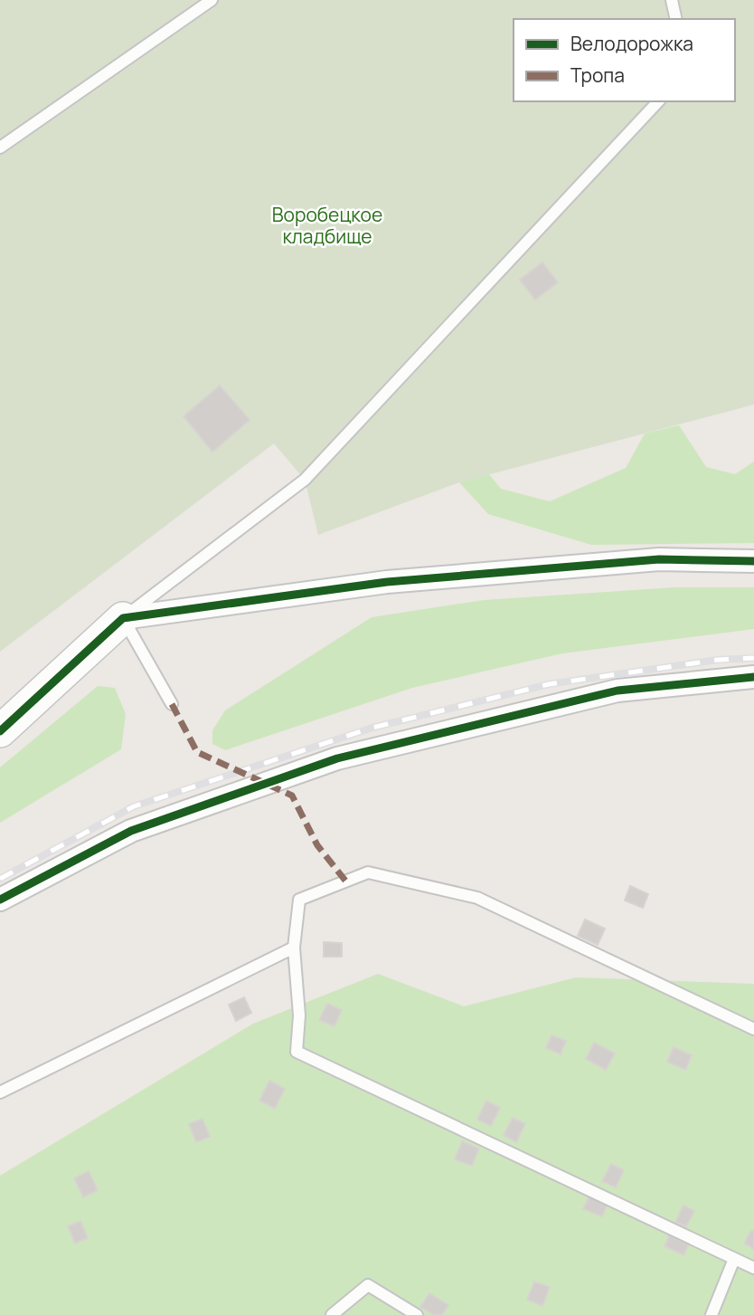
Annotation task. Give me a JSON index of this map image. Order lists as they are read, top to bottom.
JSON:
{
  "parks": ["Воробецкое кладбище"],
  "legend": ["Велодорожка", "Тропа"]
}
